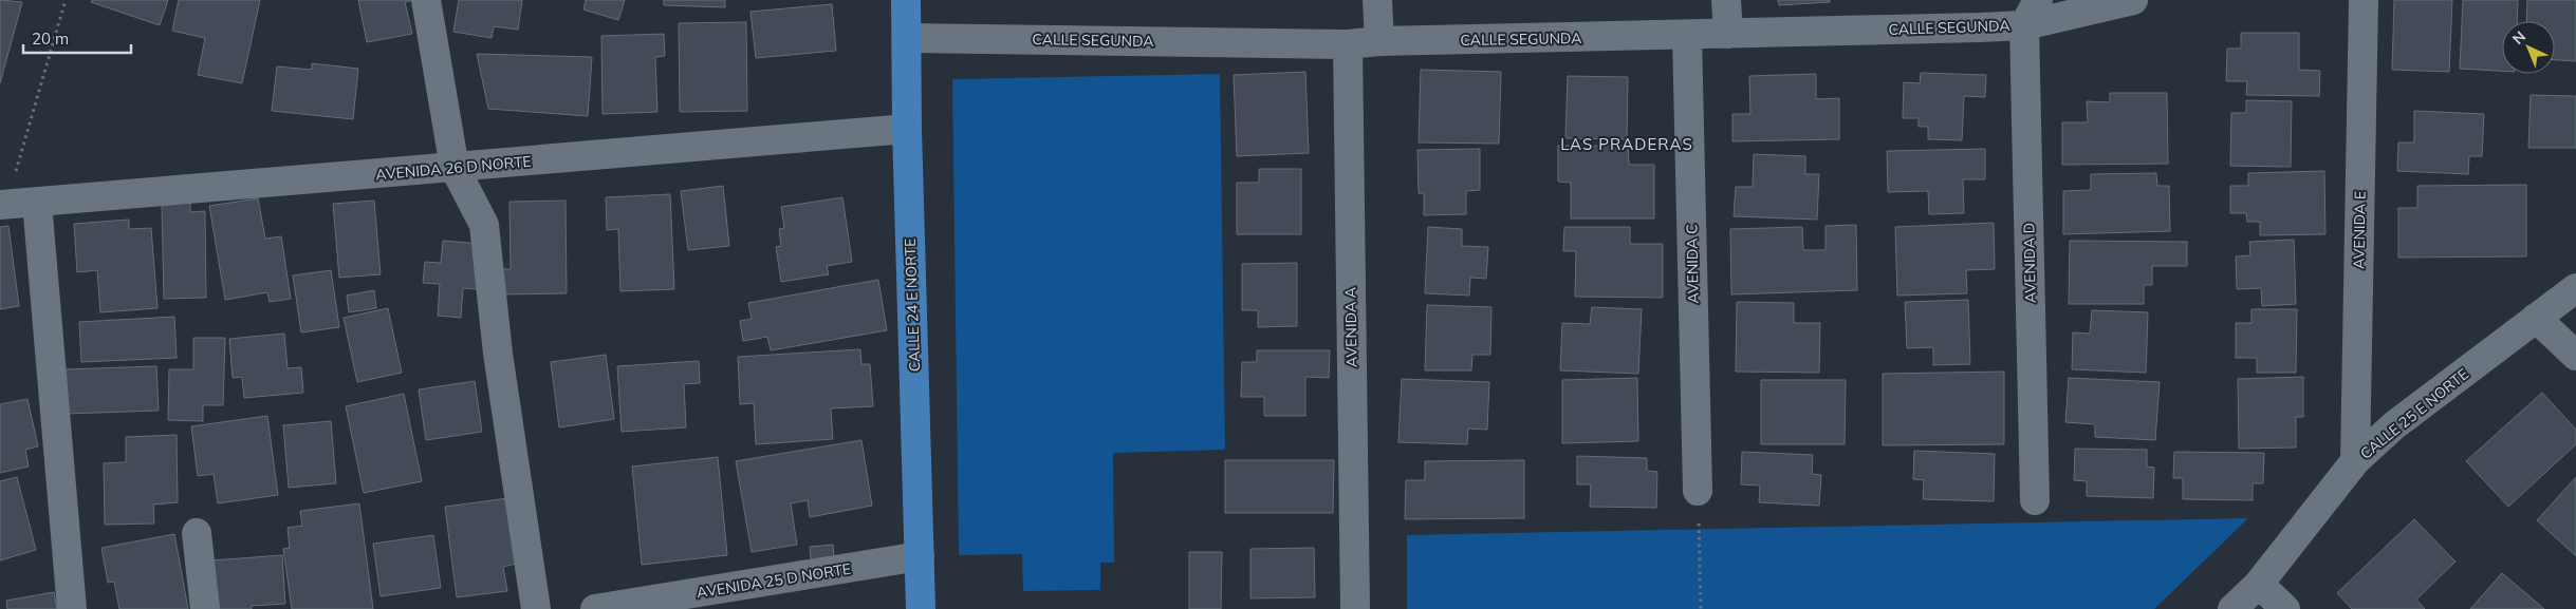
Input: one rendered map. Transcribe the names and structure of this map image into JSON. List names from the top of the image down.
{
  "streets": {
    "main road": ["CALLE 24 E NORTE"],
    "street": [
      "CALLE SEGUNDA",
      "AVENIDA 26 D NORTE",
      "AVENIDA E",
      "AVENIDA D",
      "AVENIDA C",
      "AVENIDA A",
      "CALLE 25 E NORTE",
      "AVENIDA 25 D NORTE"
    ]
  },
  "crossings": [
    ["CALLE SEGUNDA", "AVENIDA D"],
    ["CALLE SEGUNDA", "AVENIDA C"],
    ["CALLE SEGUNDA", "CALLE 24 E NORTE"],
    ["CALLE SEGUNDA", "AVENIDA A"],
    ["AVENIDA 26 D NORTE", "CALLE 24 E NORTE"],
    ["AVENIDA E", "CALLE 25 E NORTE"],
    ["CALLE 24 E NORTE", "AVENIDA 25 D NORTE"]
  ],
  "districts": ["LAS PRADERAS"],
  "scale_bar": "20 m",
  "north": "top left"
}
